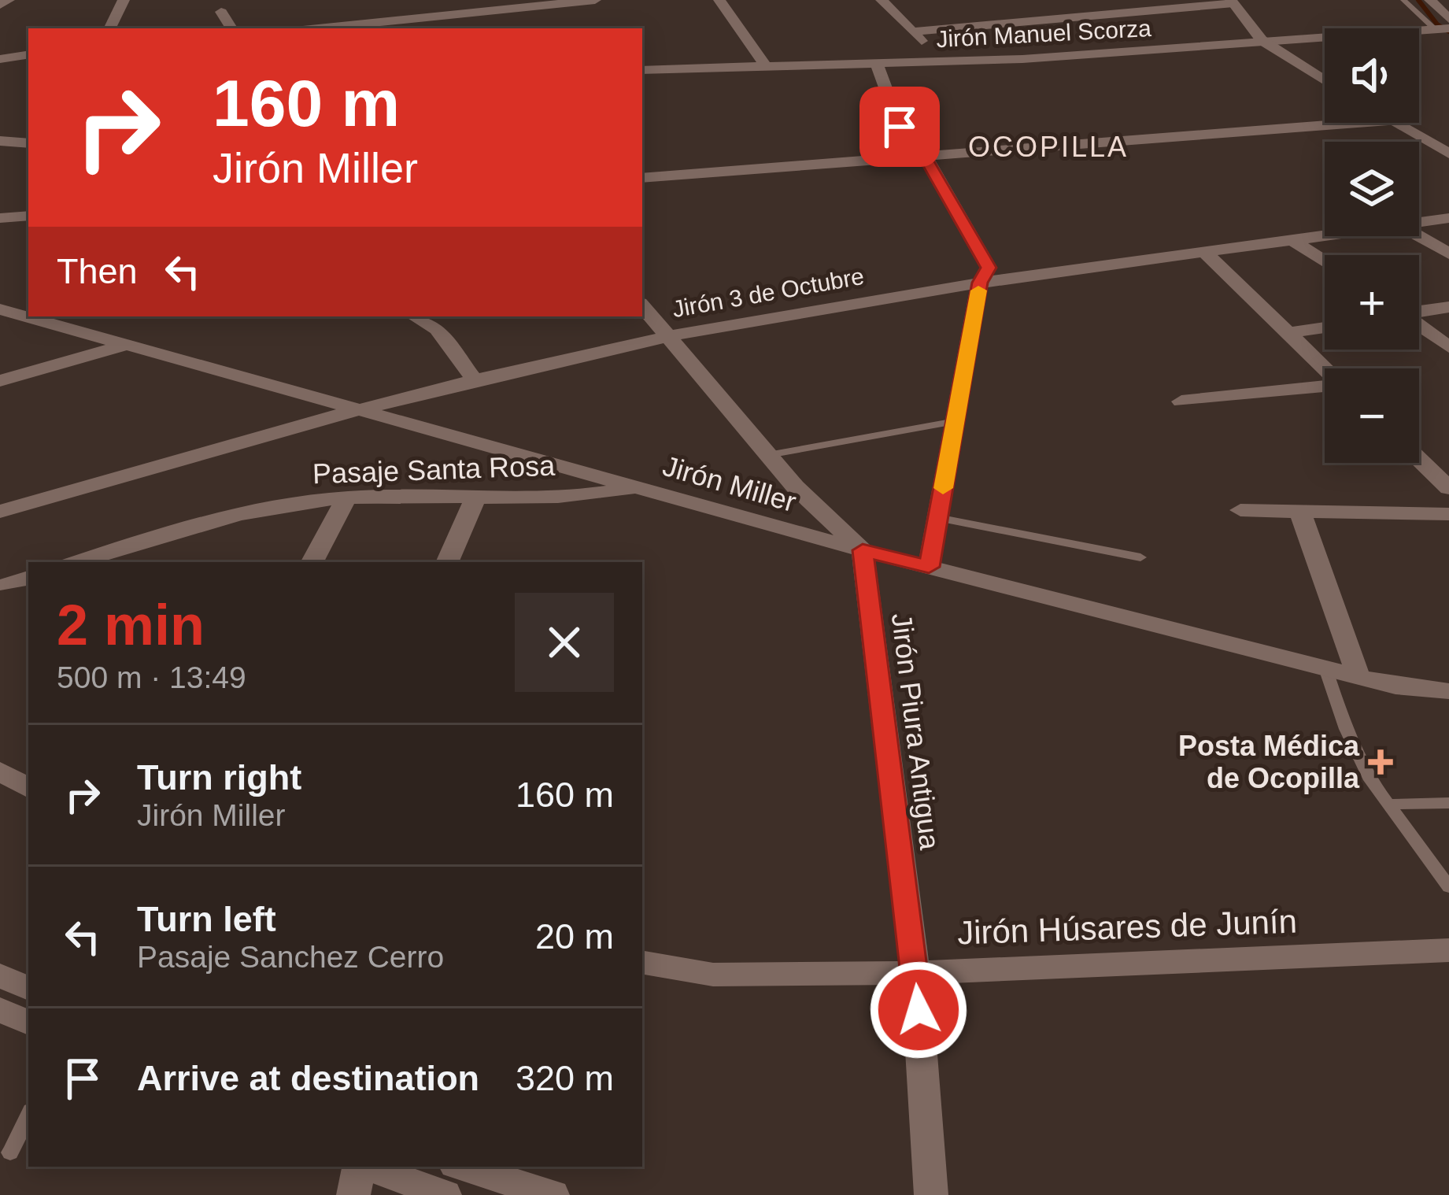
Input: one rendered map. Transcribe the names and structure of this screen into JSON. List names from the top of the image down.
{
  "streets": {
    "street": [
      "Jirón Manuel Scorza",
      "Jirón 3 de Octubre",
      "Pasaje Santa Rosa",
      "Jirón Miller",
      "Jirón Piura Antigua",
      "Jirón Húsares de Junín"
    ]
  },
  "crossings": [
    ["Jirón 3 de Octubre", "Jirón Miller"],
    ["Pasaje Santa Rosa", "Jirón Miller"],
    ["Jirón Miller", "Jirón Piura Antigua"],
    ["Jirón Piura Antigua", "Jirón Húsares de Junín"]
  ],
  "districts": ["OCOPILLA"],
  "places": {
    "health": ["Posta Médica de Ocopilla"]
  },
  "page": {
    "map_buttons": ["+", "−"],
    "turn": ["160 m", "Jirón Miller"],
    "then": "Then",
    "heading": ["2 min", "500 m · 13:49"],
    "list": [
      {
        "name": "Turn right",
        "note": "Jirón Miller",
        "value": "160 m"
      },
      {
        "name": "Turn left",
        "note": "Pasaje Sanchez Cerro",
        "value": "20 m"
      },
      {
        "name": "Arrive at destination",
        "value": "320 m"
      }
    ]
  }
}
